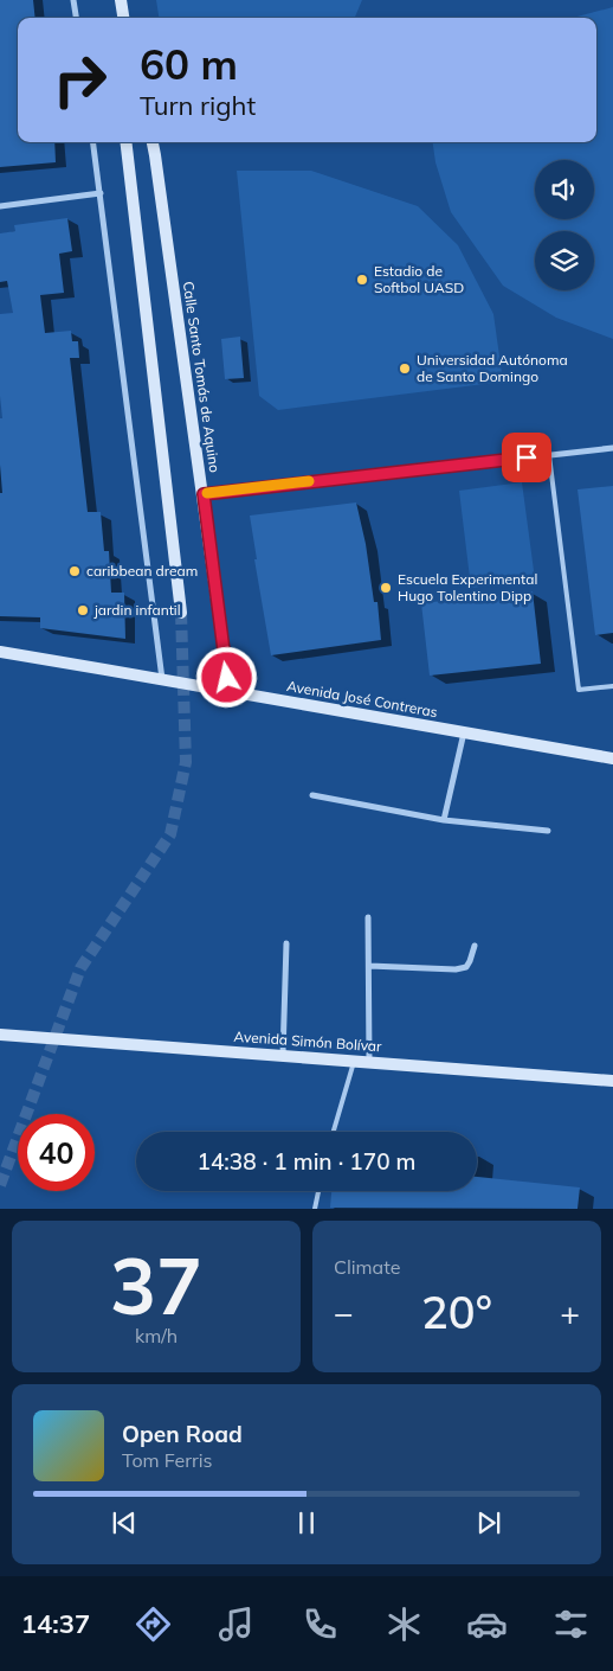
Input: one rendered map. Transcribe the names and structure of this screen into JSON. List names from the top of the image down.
{
  "streets": {
    "main road": ["Calle Santo Tomás de Aquino", "Avenida José Contreras", "Avenida Simón Bolívar"]
  },
  "crossings": [
    ["Calle Santo Tomás de Aquino", "Avenida José Contreras"]
  ],
  "places": [
    "Estadio de Softbol UASD",
    "Universidad Autónoma de Santo Domingo",
    "caribbean dream",
    "Escuela Experimental Hugo Tolentino Dipp",
    "jardin infantil"
  ],
  "page": {
    "turn": ["60 m", "Turn right"],
    "limit": "40",
    "trip": "14:38 · 1 min · 170 m",
    "tile": [
      ["37", "km/h"],
      "Climate"
    ],
    "heat": ["−", "20°", "+"],
    "song": ["Open Road", "Tom Ferris"],
    "tabs": "14:37"
  }
}
